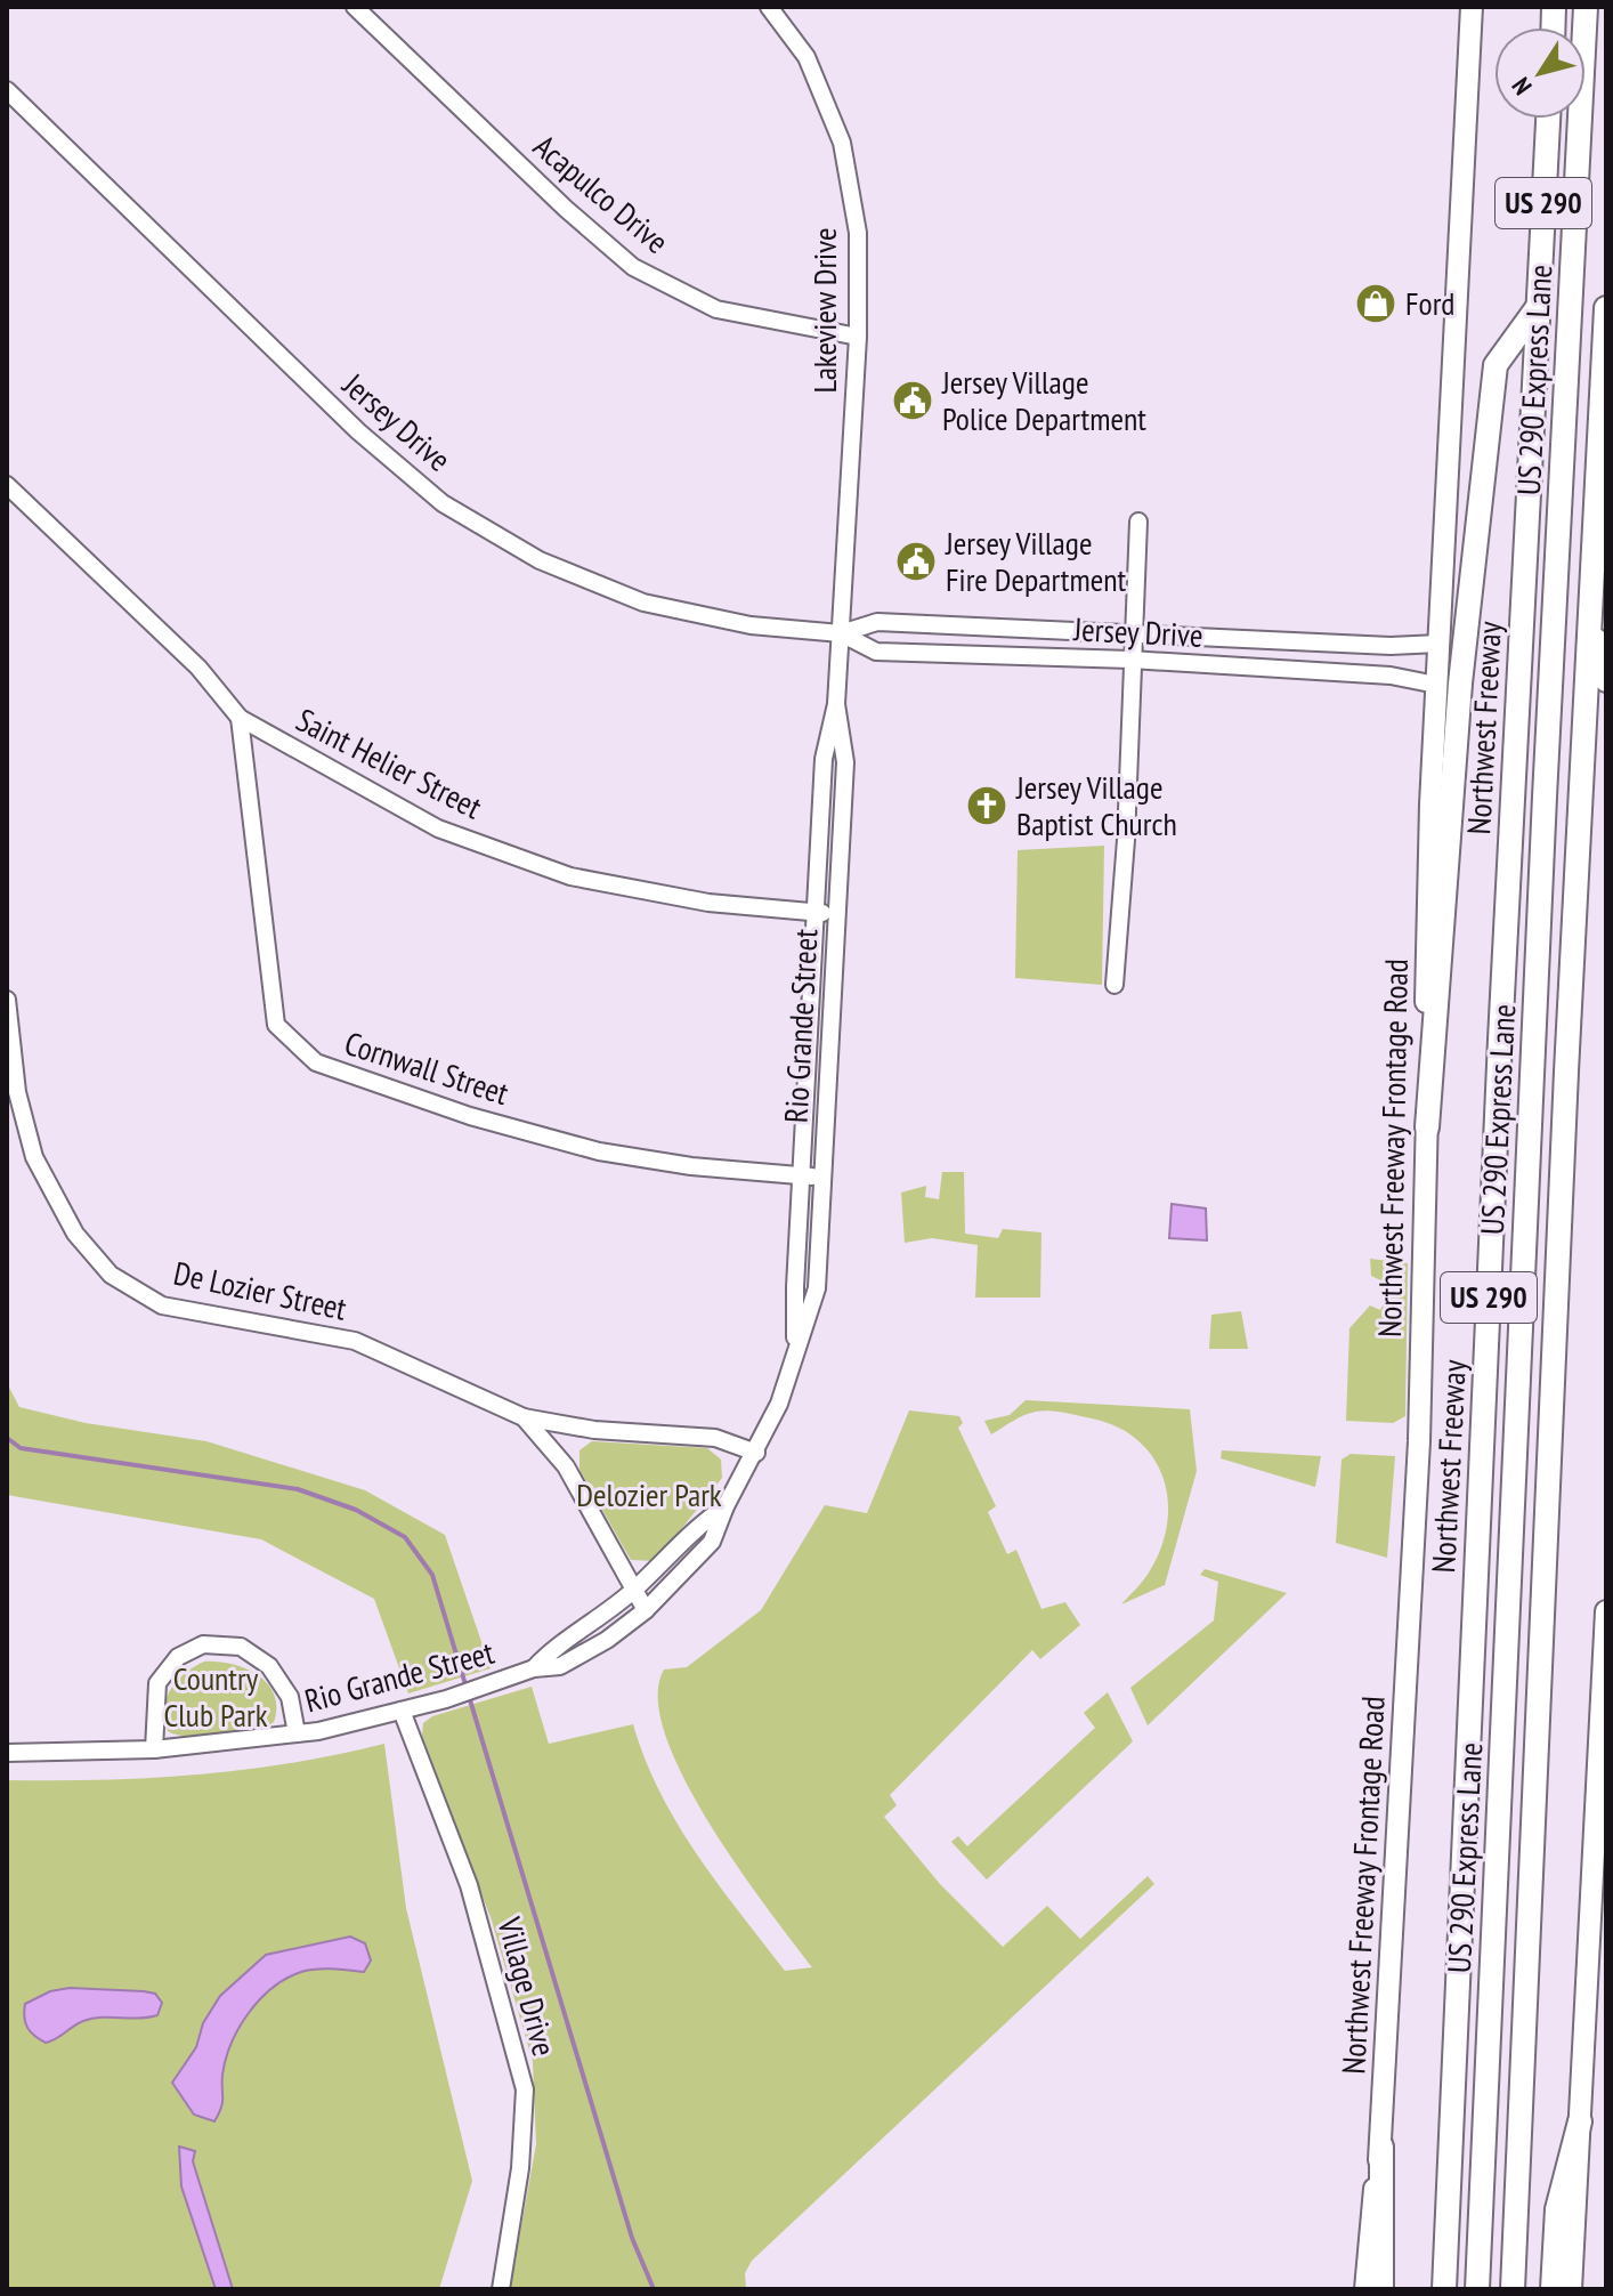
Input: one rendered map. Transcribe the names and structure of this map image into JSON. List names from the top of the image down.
{
  "streets": {
    "highway": ["US 290", "US 290 Express Lane", "Northwest Freeway"],
    "main road": ["Northwest Freeway Frontage Road"],
    "street": [
      "Acapulco Drive",
      "Lakeview Drive",
      "Jersey Drive",
      "Saint Helier Street",
      "Rio Grande Street",
      "Cornwall Street",
      "De Lozier Street",
      "Village Drive"
    ]
  },
  "crossings": [
    ["Acapulco Drive", "Lakeview Drive"],
    ["Lakeview Drive", "Jersey Drive"],
    ["Lakeview Drive", "Rio Grande Street"],
    ["Jersey Drive", "Rio Grande Street"],
    ["Jersey Drive", "Northwest Freeway Frontage Road"],
    ["Saint Helier Street", "Rio Grande Street"],
    ["Saint Helier Street", "Cornwall Street"],
    ["Rio Grande Street", "Cornwall Street"],
    ["Rio Grande Street", "De Lozier Street"],
    ["Rio Grande Street", "Village Drive"]
  ],
  "parks": ["Delozier Park", "Country Club Park"],
  "places": {
    "shop": ["Ford"],
    "public building": ["Jersey Village Police Department", "Jersey Village Fire Department"],
    "church": ["Jersey Village Baptist Church"]
  },
  "north": "bottom left"
}
